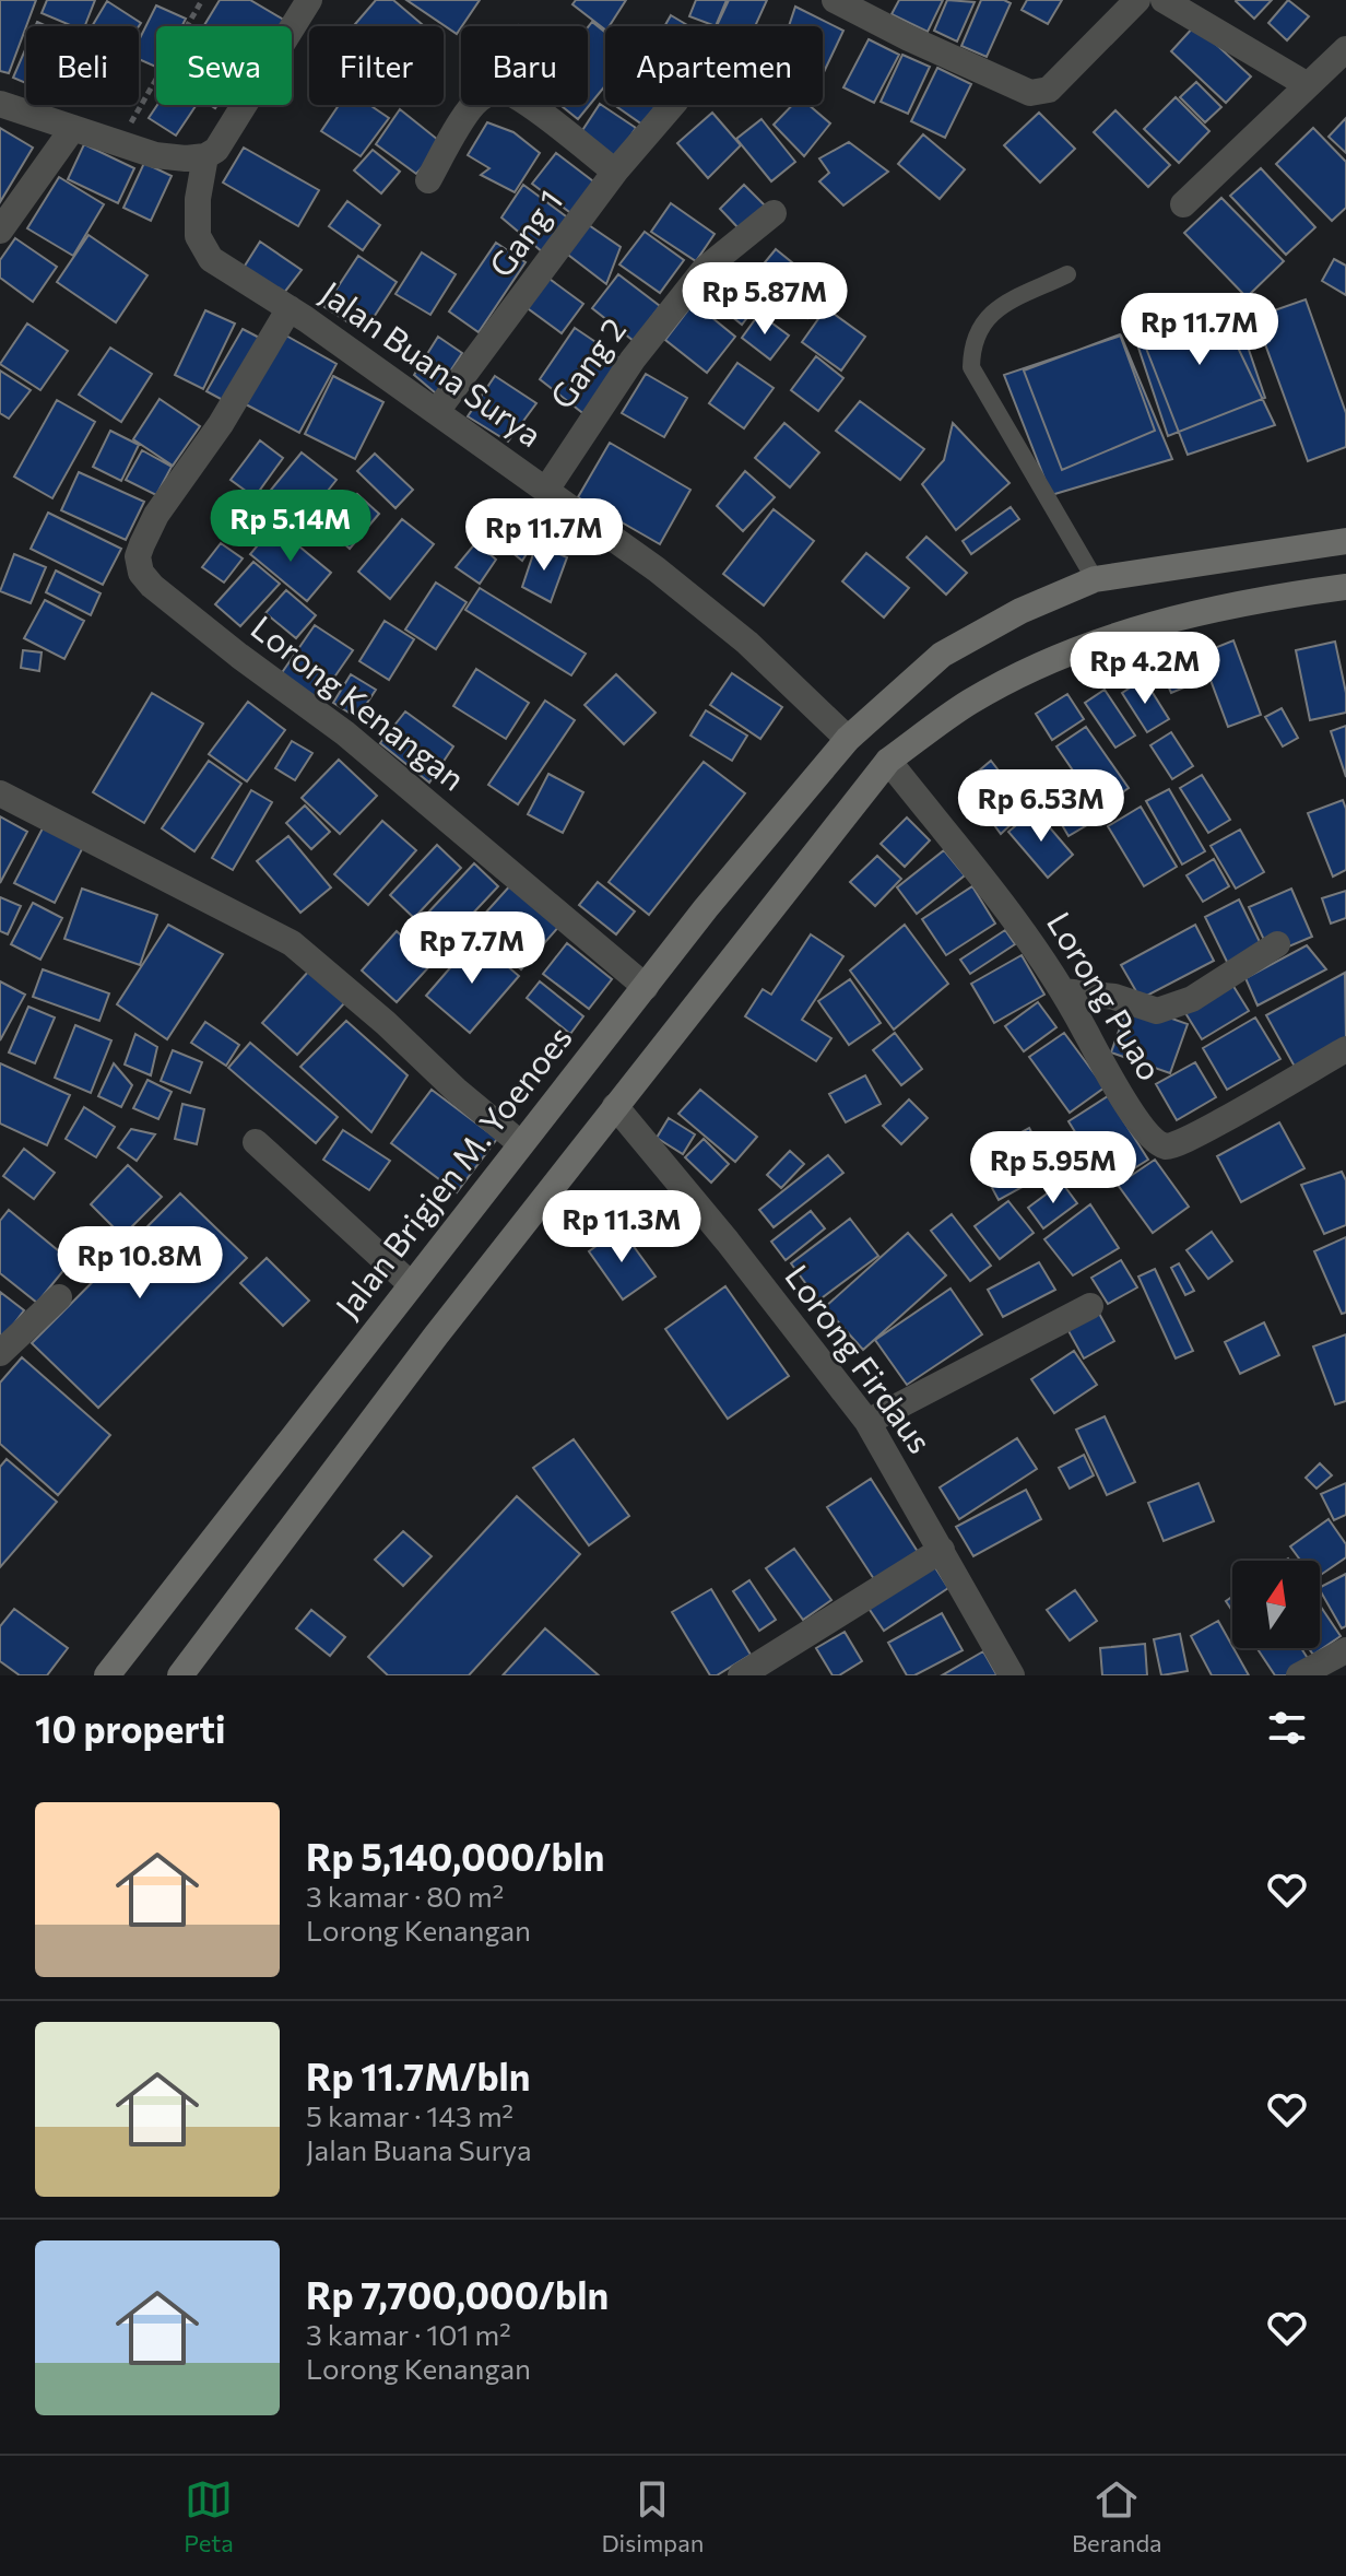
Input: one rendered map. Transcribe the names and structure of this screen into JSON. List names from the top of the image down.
{
  "streets": {
    "main road": ["Jalan Brigjen M. Yoenoes"],
    "street": [
      "Gang 1",
      "Gang 2",
      "Jalan Buana Surya",
      "Lorong Kenangan",
      "Lorong Puao",
      "Lorong Firdaus"
    ]
  },
  "crossings": [
    ["Gang 1", "Jalan Buana Surya"],
    ["Gang 2", "Jalan Buana Surya"],
    ["Jalan Buana Surya", "Lorong Kenangan"],
    ["Jalan Buana Surya", "Jalan Brigjen M. Yoenoes"],
    ["Lorong Kenangan", "Jalan Brigjen M. Yoenoes"]
  ],
  "north": "top",
  "page": {
    "chip": [
      "Beli",
      "Sewa",
      "Filter",
      "Baru",
      "Apartemen"
    ],
    "price": [
      "Rp 5.87M",
      "Rp 11.7M",
      "Rp 5.14M",
      "Rp 11.7M",
      "Rp 4.2M",
      "Rp 6.53M",
      "Rp 7.7M",
      "Rp 5.95M",
      "Rp 11.3M",
      "Rp 10.8M"
    ],
    "heading": "10 properti",
    "list": [
      {
        "name": "Rp 5,140,000/bln",
        "note": "3 kamar · 80 m² · Lorong Kenangan"
      },
      {
        "name": "Rp 11.7M/bln",
        "note": "5 kamar · 143 m² · Jalan Buana Surya"
      },
      {
        "name": "Rp 7,700,000/bln",
        "note": "3 kamar · 101 m² · Lorong Kenangan"
      }
    ],
    "tabs": ["Peta", "Disimpan", "Beranda"]
  }
}
